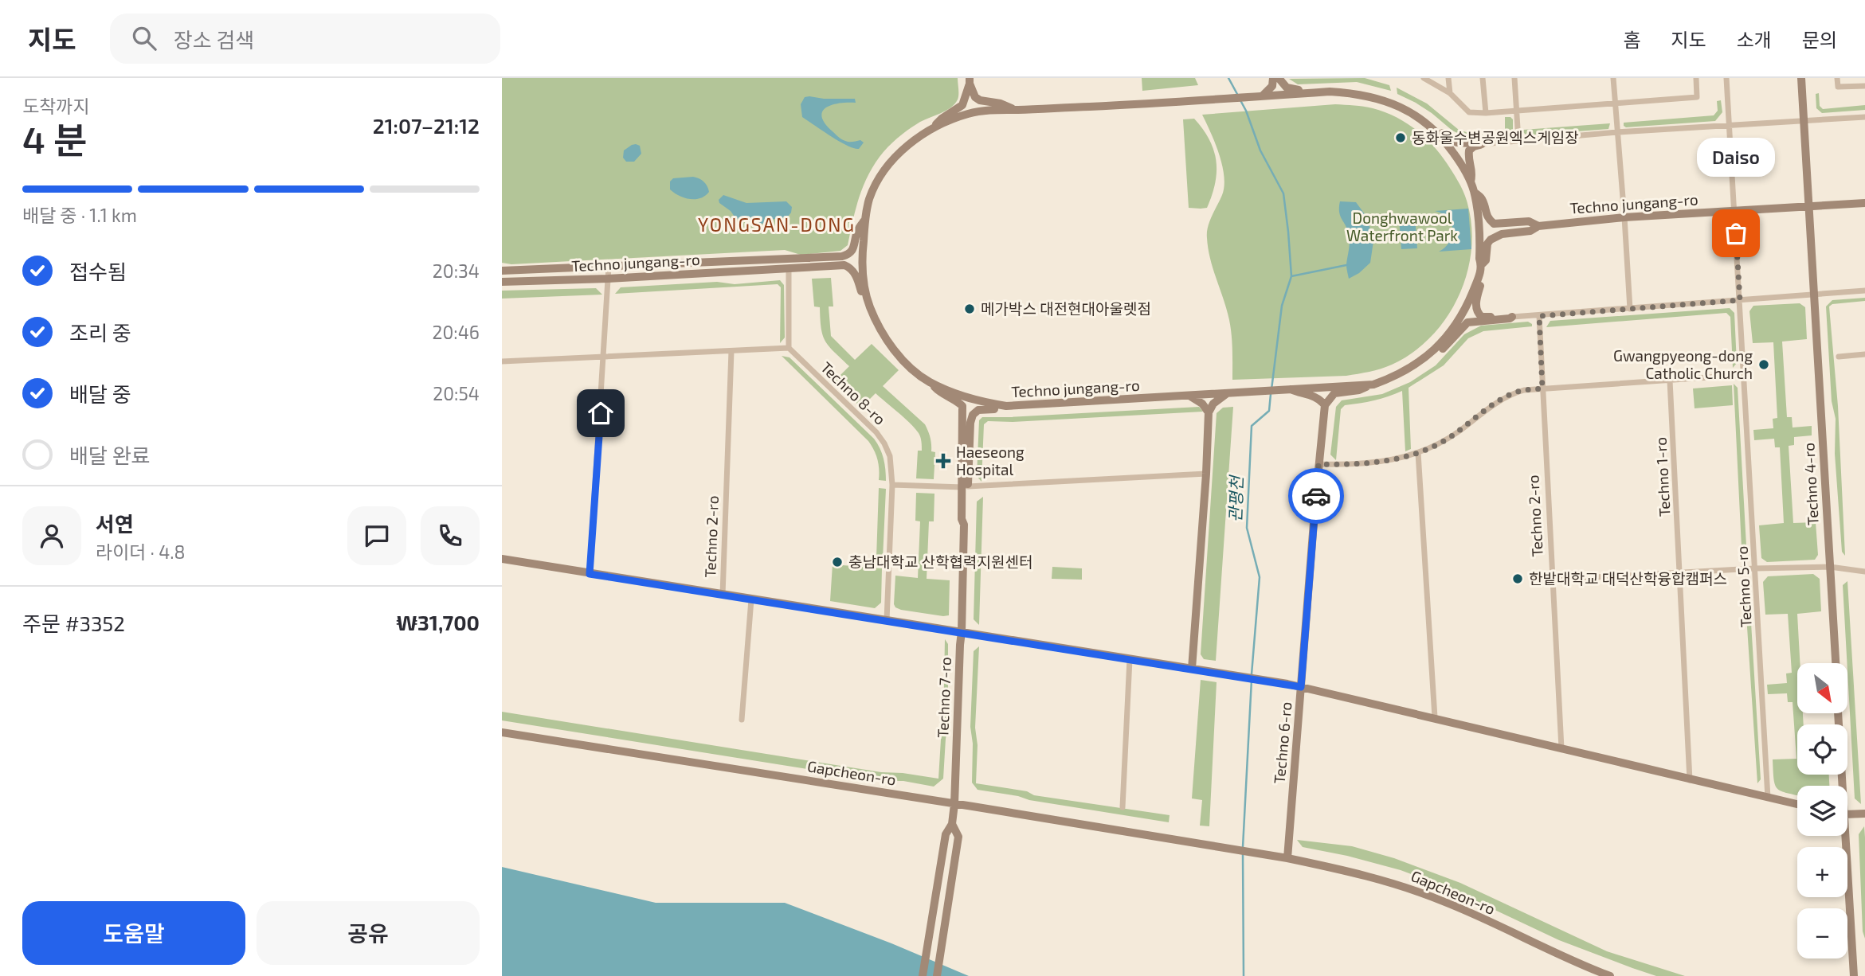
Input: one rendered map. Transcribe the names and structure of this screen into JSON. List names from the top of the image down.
{
  "streets": {
    "main road": [
      "Techno jungang-ro",
      "Techno 4-ro",
      "Techno 2-ro",
      "Techno 7-ro",
      "Techno 6-ro",
      "Gapcheon-ro"
    ],
    "street": ["Techno 8-ro", "Techno 1-ro", "Techno 5-ro"]
  },
  "crossings": [
    ["Techno jungang-ro", "Techno 4-ro"],
    ["Techno jungang-ro", "Techno 5-ro"],
    ["Techno jungang-ro", "Techno 7-ro"],
    ["Techno 8-ro", "Techno 2-ro"],
    ["Techno 1-ro", "Techno 2-ro"],
    ["Techno 2-ro", "Techno 5-ro"],
    ["Techno 2-ro", "Techno 7-ro"],
    ["Techno 2-ro", "Techno 6-ro"],
    ["Techno 7-ro", "Gapcheon-ro"],
    ["Techno 6-ro", "Gapcheon-ro"]
  ],
  "districts": ["YONGSAN-DONG"],
  "water": ["관평천"],
  "parks": ["Donghwawool Waterfront Park"],
  "places": {
    "other": [
      "동화울수변공원엑스게임장",
      "Daiso",
      "메가박스 대전현대아울렛점",
      "Gwangpyeong-dong Catholic Church",
      "충남대학교 산학협력지원센터",
      "한밭대학교 대덕산학융합캠퍼스"
    ],
    "health": ["Haeseong Hospital"]
  },
  "north": "bottom right",
  "page": {
    "header": "지도",
    "search": "장소 검색",
    "nav": [
      "홈",
      "지도",
      "소개",
      "문의"
    ],
    "heading": ["4 분", "도착까지", "21:07–21:12"],
    "panel": [
      "서연",
      "라이더 · 4.8",
      "주문 #3352",
      "₩31,700"
    ],
    "bubble": "Daiso",
    "bar": "배달 중 · 1.1 km",
    "list": [
      ["접수됨", "20:34"],
      ["조리 중", "20:46"],
      ["배달 중", "20:54"],
      "배달 완료"
    ],
    "map_buttons": ["+", "−"],
    "buttons": ["도움말", "공유"]
  }
}
